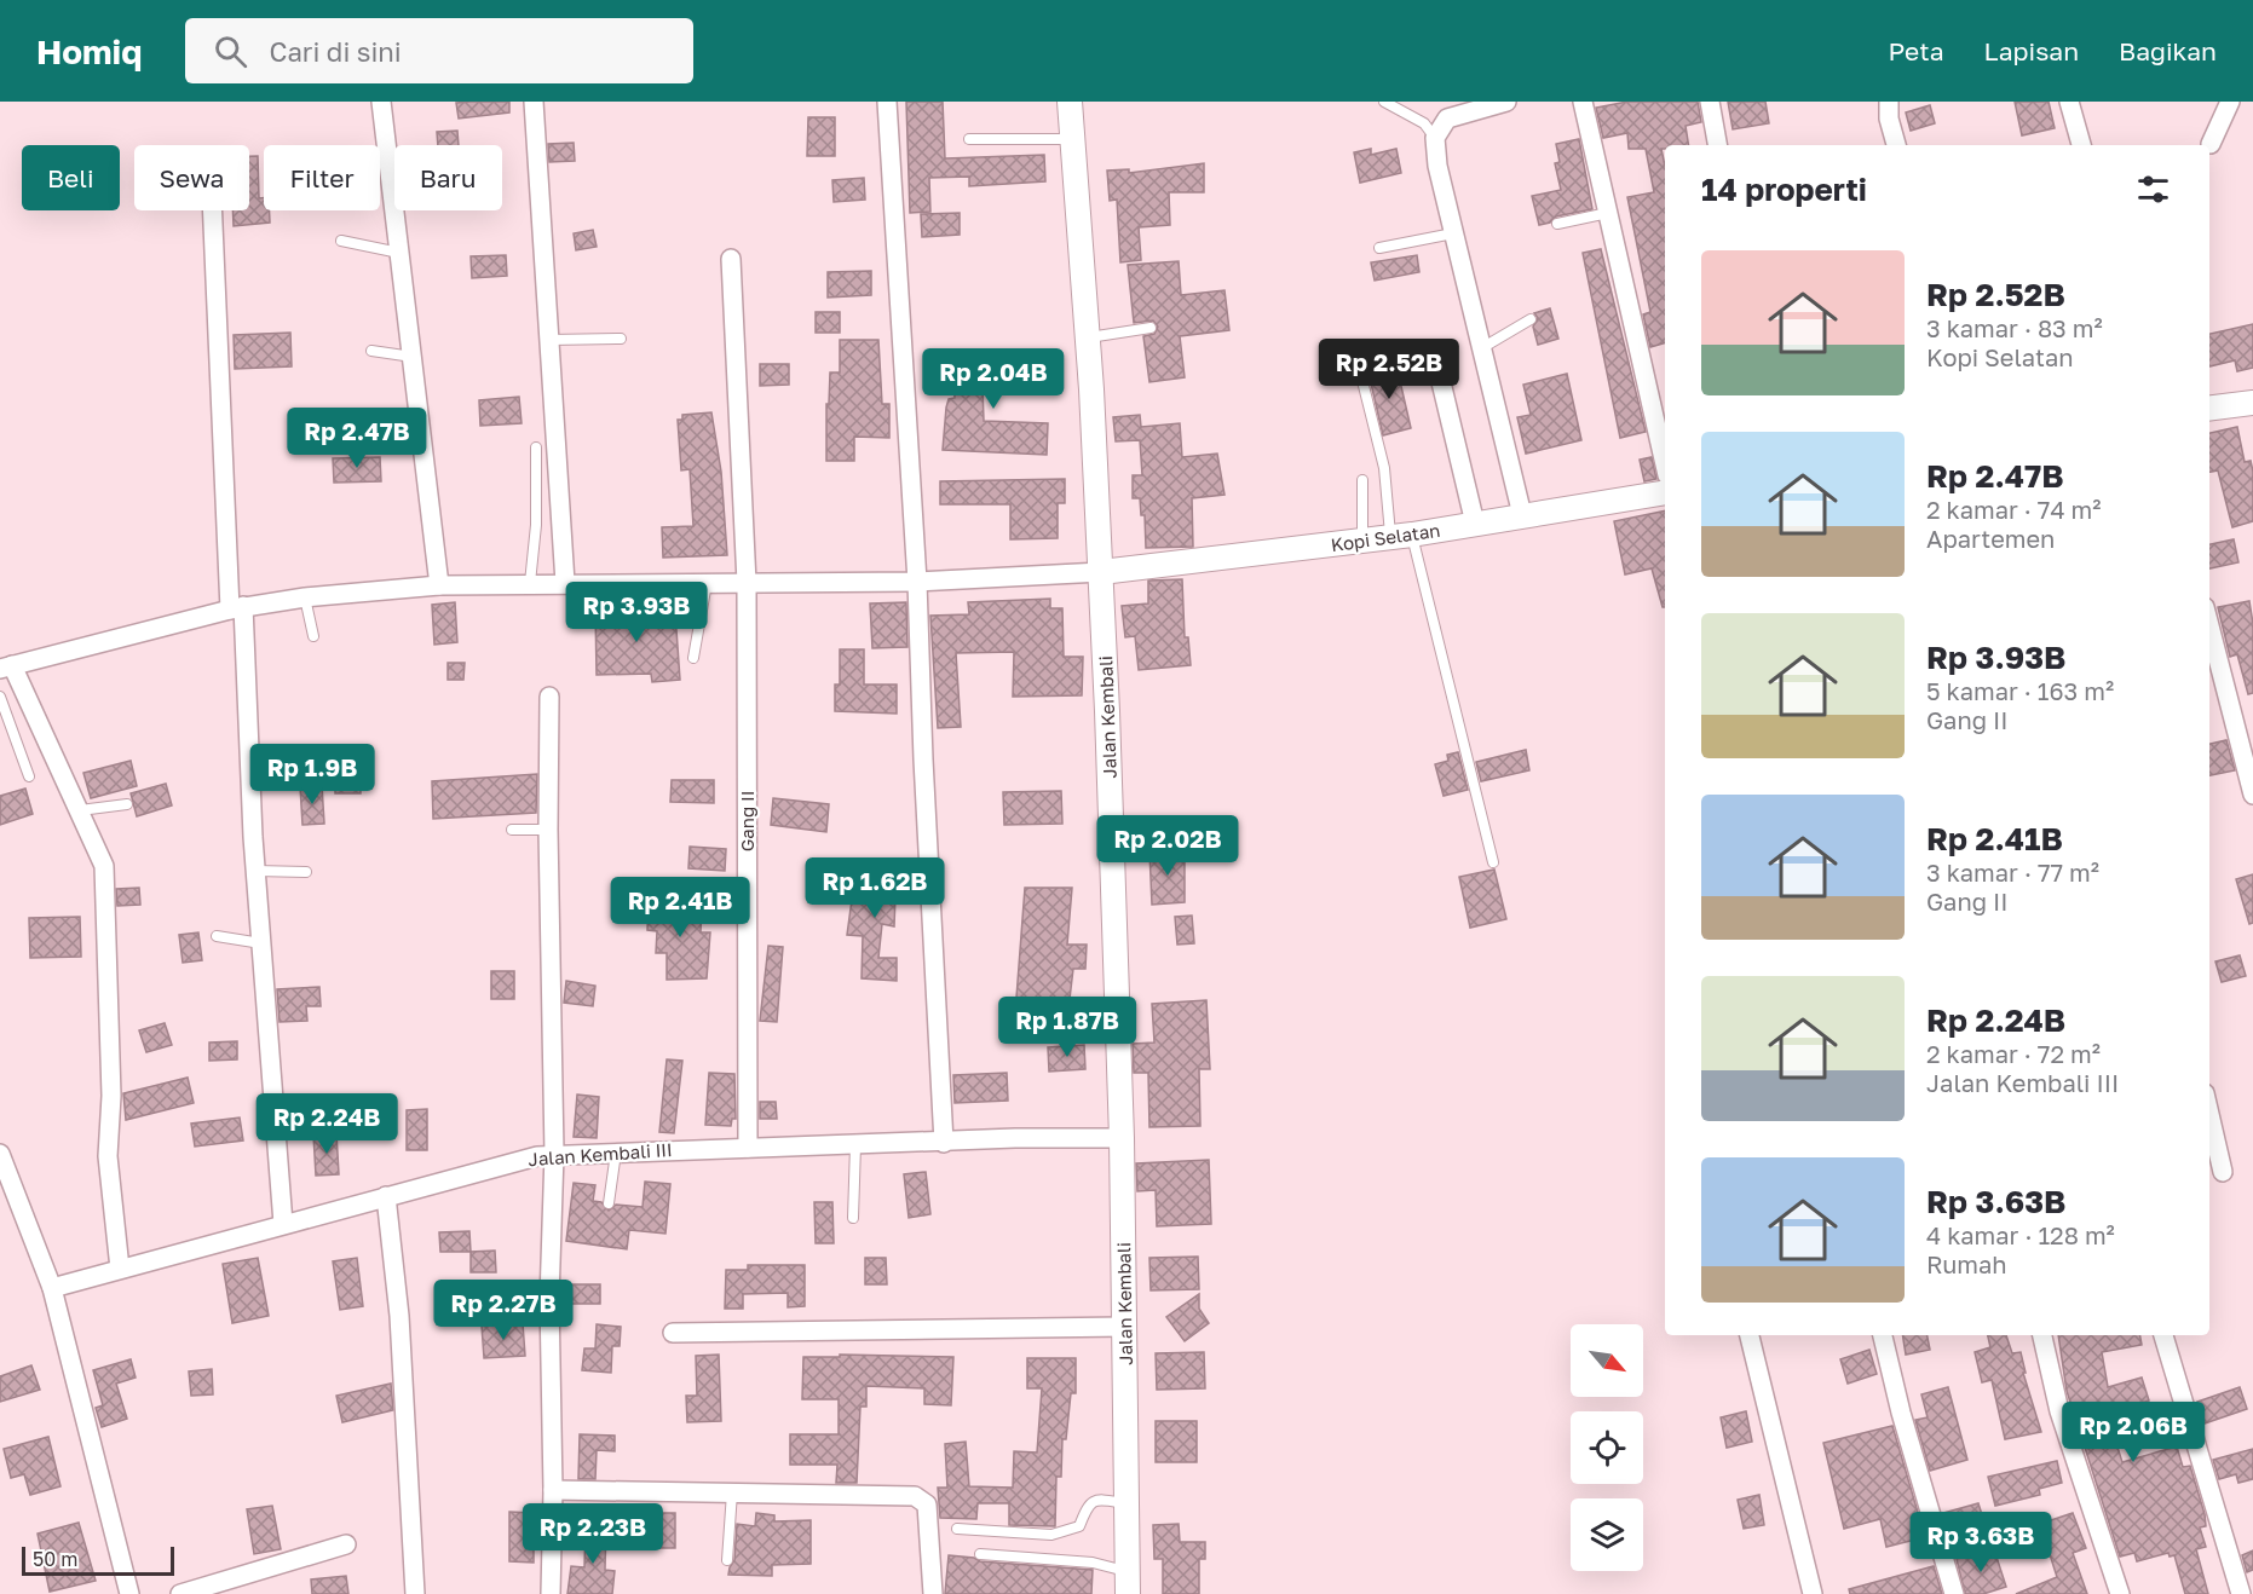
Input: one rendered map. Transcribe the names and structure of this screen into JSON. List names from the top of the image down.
{
  "streets": {
    "street": [
      "Kopi Selatan",
      "Jalan Kembali",
      "Gang II",
      "Jalan Kembali III"
    ]
  },
  "crossings": [
    ["Kopi Selatan", "Jalan Kembali"],
    ["Jalan Kembali", "Jalan Kembali III"],
    ["Gang II", "Jalan Kembali III"]
  ],
  "scale_bar": "50 m",
  "north": "bottom right",
  "page": {
    "header": "Homiq",
    "search": "Cari di sini",
    "nav": ["Peta", "Lapisan", "Bagikan"],
    "chip": [
      "Beli",
      "Sewa",
      "Filter",
      "Baru"
    ],
    "heading": "14 properti",
    "list": [
      {
        "name": "Rp 2.52B",
        "note": "3 kamar · 83 m² · Kopi Selatan"
      },
      {
        "name": "Rp 2.47B",
        "note": "2 kamar · 74 m² · Apartemen"
      },
      {
        "name": "Rp 3.93B",
        "note": "5 kamar · 163 m² · Gang II"
      },
      {
        "name": "Rp 2.41B",
        "note": "3 kamar · 77 m² · Gang II"
      },
      {
        "name": "Rp 2.24B",
        "note": "2 kamar · 72 m² · Jalan Kembali III"
      },
      {
        "name": "Rp 3.63B",
        "note": "4 kamar · 128 m² · Rumah"
      }
    ],
    "price": [
      "Rp 2.52B",
      "Rp 2.04B",
      "Rp 2.47B",
      "Rp 3.93B",
      "Rp 1.9B",
      "Rp 2.02B",
      "Rp 1.62B",
      "Rp 2.41B",
      "Rp 1.87B",
      "Rp 2.24B",
      "Rp 2.27B",
      "Rp 2.06B",
      "Rp 2.23B",
      "Rp 3.63B"
    ],
    "scale": "50 m"
  }
}
